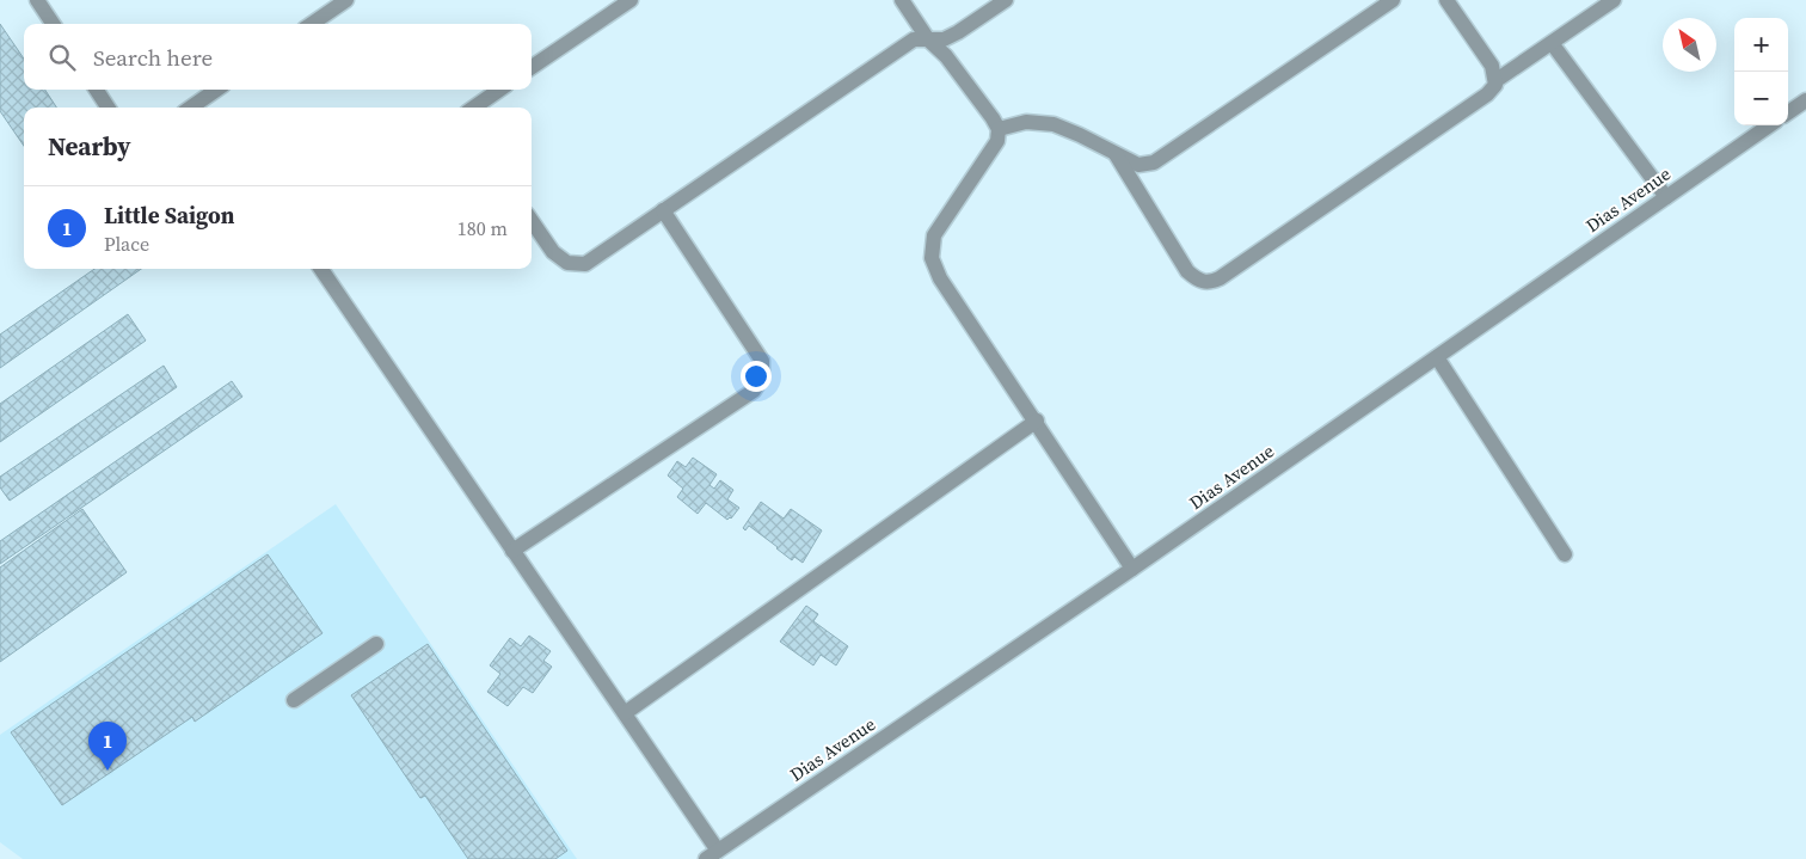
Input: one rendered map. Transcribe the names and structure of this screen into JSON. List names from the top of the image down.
{
  "streets": {
    "street": ["Dias Avenue"]
  },
  "north": "top left",
  "page": {
    "map_buttons": ["+", "−"],
    "search": "Search here",
    "heading": "Nearby",
    "list": [
      {
        "mark": "1",
        "name": "Little Saigon",
        "note": "Place",
        "value": "180 m"
      }
    ],
    "pins": "1"
  }
}
